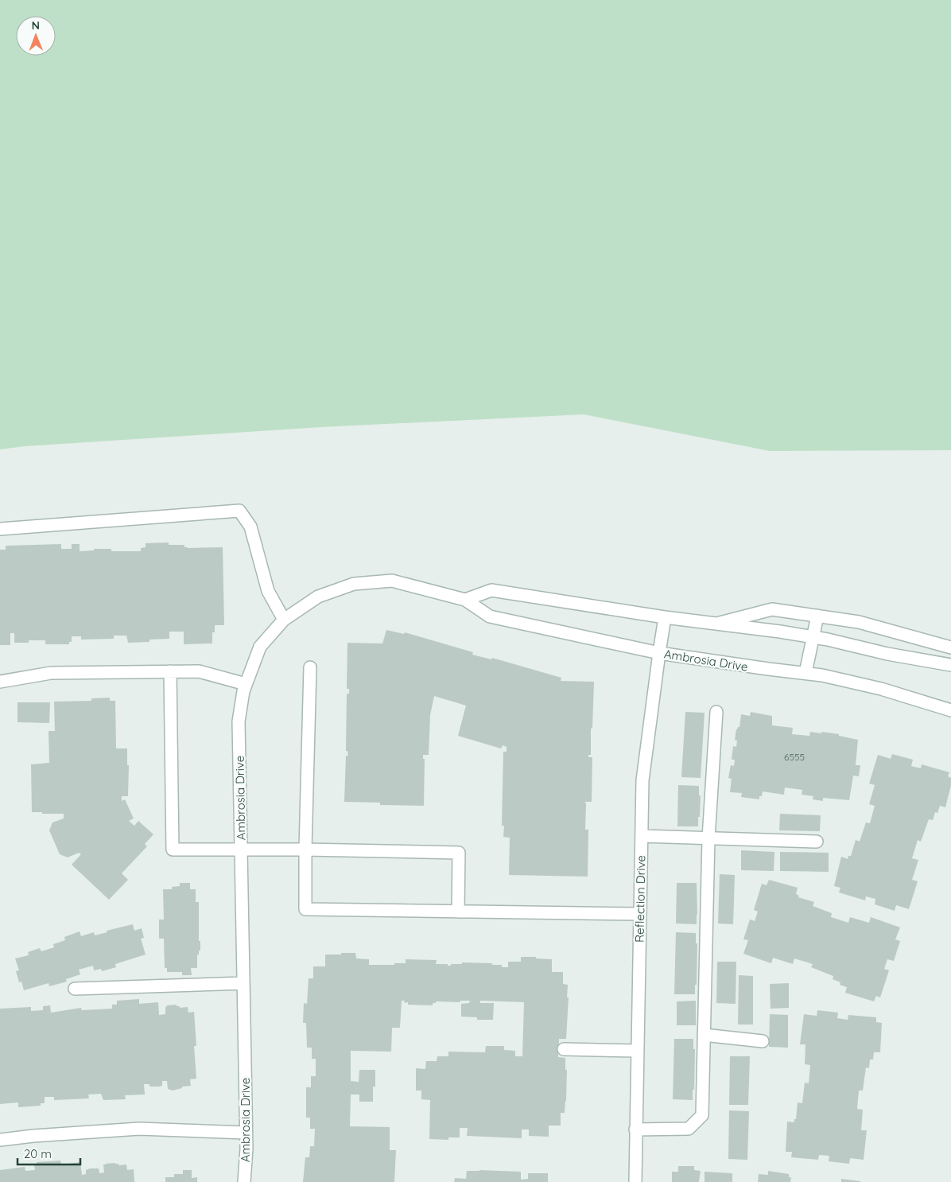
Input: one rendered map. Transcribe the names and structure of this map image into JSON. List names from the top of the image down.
{
  "streets": {
    "street": ["Ambrosia Drive", "Reflection Drive"]
  },
  "crossings": [
    ["Ambrosia Drive", "Reflection Drive"]
  ],
  "house_numbers": ["6555"],
  "scale_bar": "20 m",
  "north": "top"
}
